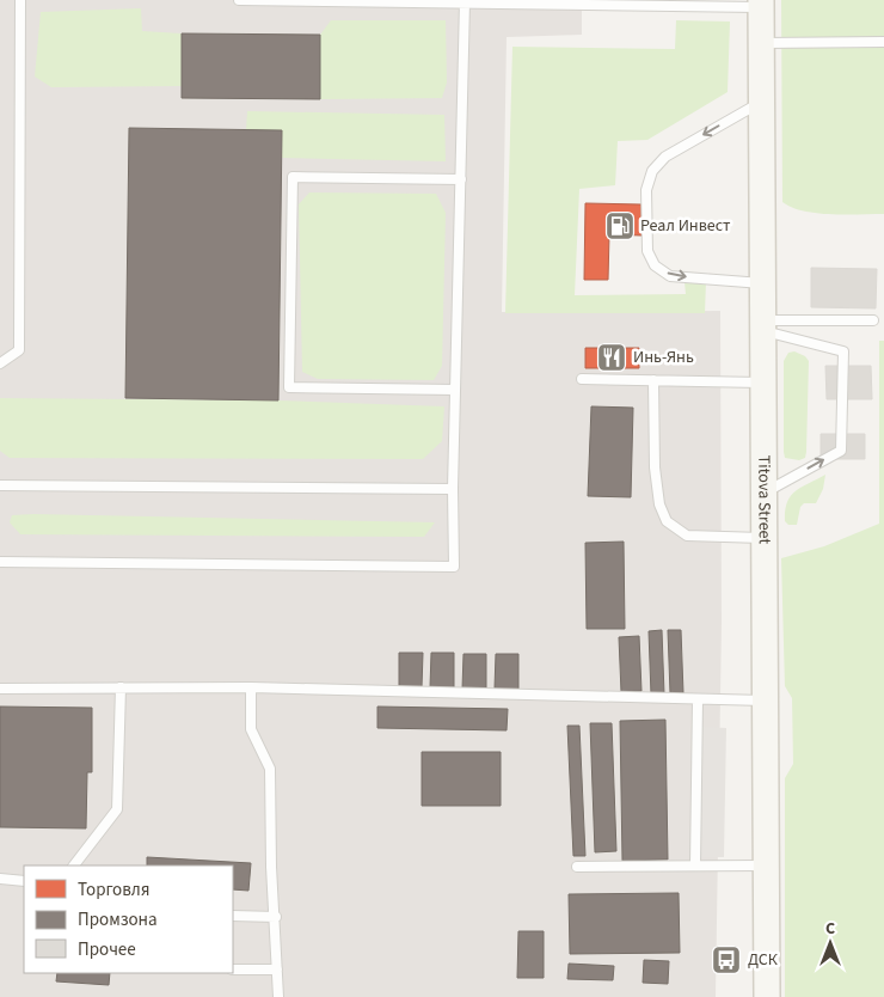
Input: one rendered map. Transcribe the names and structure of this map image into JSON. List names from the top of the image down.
{
  "streets": {
    "main road": ["Titova Street"]
  },
  "places": {
    "fuel station": ["Реал Инвест"],
    "restaurant": ["Инь-Янь"],
    "bus stop": ["ДСК"]
  },
  "legend": ["Торговля", "Промзона", "Прочее"],
  "north": "top"
}
